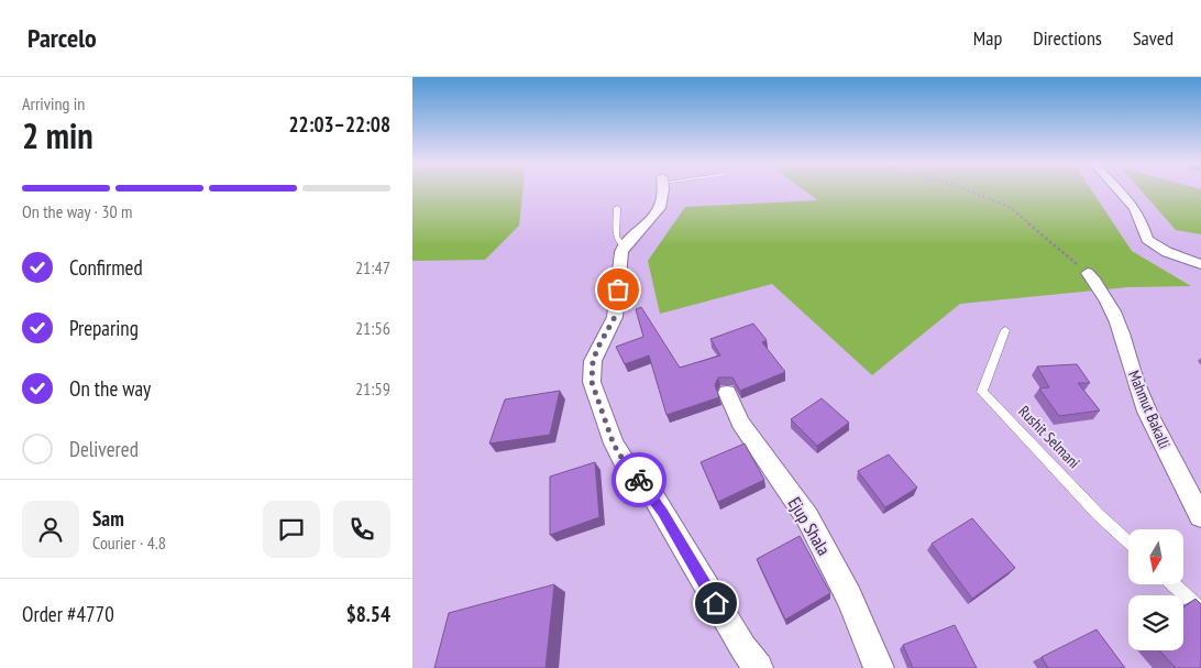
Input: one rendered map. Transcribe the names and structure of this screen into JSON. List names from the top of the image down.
{
  "streets": {
    "street": ["Mahmut Bakalli", "Ejup Shala"],
    "lane": ["Rushit Selmani"]
  },
  "north": "bottom",
  "page": {
    "header": "Parcelo",
    "nav": ["Map", "Directions", "Saved"],
    "heading": ["2 min", "Arriving in", "22:03–22:08"],
    "panel": [
      "Sam",
      "Courier · 4.8",
      "Order #4770",
      "$8.54"
    ],
    "bar": "On the way · 30 m",
    "list": [
      ["Confirmed", "21:47"],
      ["Preparing", "21:56"],
      ["On the way", "21:59"],
      "Delivered"
    ]
  }
}
